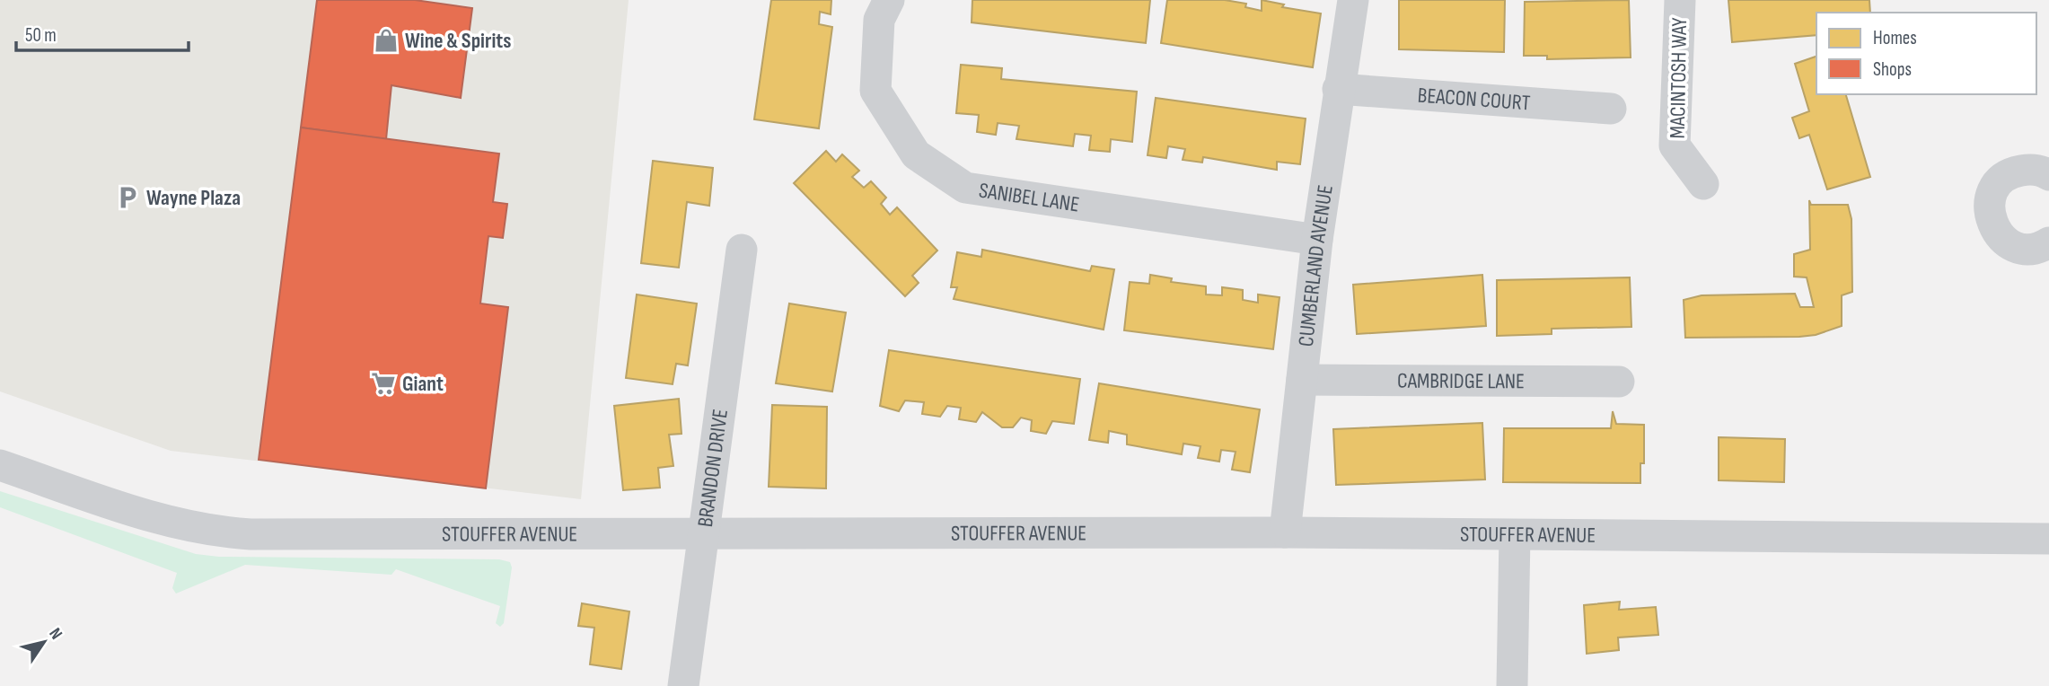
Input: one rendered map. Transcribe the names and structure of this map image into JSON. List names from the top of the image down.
{
  "streets": {
    "street": [
      "MACINTOSH WAY",
      "BEACON COURT",
      "SANIBEL LANE",
      "CUMBERLAND AVENUE",
      "CAMBRIDGE LANE",
      "BRANDON DRIVE",
      "STOUFFER AVENUE"
    ]
  },
  "crossings": [
    ["BEACON COURT", "CUMBERLAND AVENUE"],
    ["SANIBEL LANE", "CUMBERLAND AVENUE"],
    ["CUMBERLAND AVENUE", "CAMBRIDGE LANE"],
    ["CUMBERLAND AVENUE", "STOUFFER AVENUE"],
    ["BRANDON DRIVE", "STOUFFER AVENUE"]
  ],
  "places": {
    "shop": ["Wine & Spirits"],
    "parking": ["Wayne Plaza"],
    "supermarket": ["Giant"]
  },
  "legend": ["Homes", "Shops"],
  "scale_bar": "50 m",
  "north": "top right"
}
